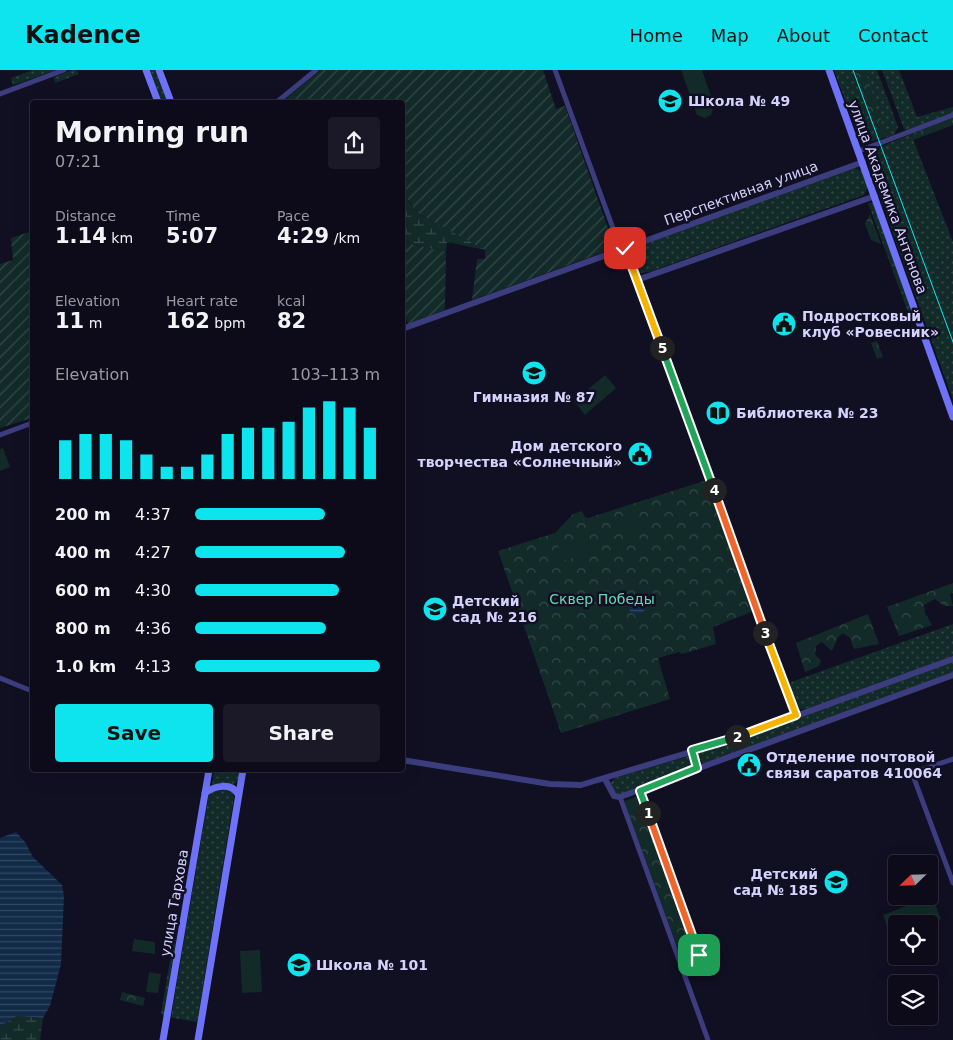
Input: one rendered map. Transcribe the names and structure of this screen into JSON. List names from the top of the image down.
{
  "streets": {
    "main road": ["улица Академика Антонова", "улица Тархова"],
    "street": ["Перспективная улица"]
  },
  "crossings": [
    ["Перспективная улица", "улица Академика Антонова"]
  ],
  "parks": ["Сквер Победы"],
  "places": {
    "school or university": [
      "Школа № 49",
      "Гимназия № 87",
      "Детский сад № 216",
      "Детский сад № 185",
      "Школа № 101"
    ],
    "public building": ["Подростковый клуб «Ровесник»", "Дом детского творчества «Солнечный»", "Отделение почтовой связи саратов 410064"],
    "library": ["Библиотека № 23"]
  },
  "north": "bottom left",
  "page": {
    "header": "Kadence",
    "nav": [
      "Home",
      "Map",
      "About",
      "Contact"
    ],
    "heading": ["Morning run", "07:21"],
    "stats": [
      ["Distance", "1.14 km"],
      ["Time", "5:07"],
      ["Pace", "4:29 /km"],
      ["Elevation", "11 m"],
      ["Heart rate", "162 bpm"],
      ["kcal", "82"]
    ],
    "pins": [
      "5",
      "4",
      "3",
      "2",
      "1"
    ],
    "chart": ["Elevation", "103–113 m"],
    "list": [
      {
        "name": "200 m",
        "note": "4:37"
      },
      {
        "name": "400 m",
        "note": "4:27"
      },
      {
        "name": "600 m",
        "note": "4:30"
      },
      {
        "name": "800 m",
        "note": "4:36"
      },
      {
        "name": "1.0 km",
        "note": "4:13"
      }
    ],
    "buttons": ["Save", "Share"]
  }
}
